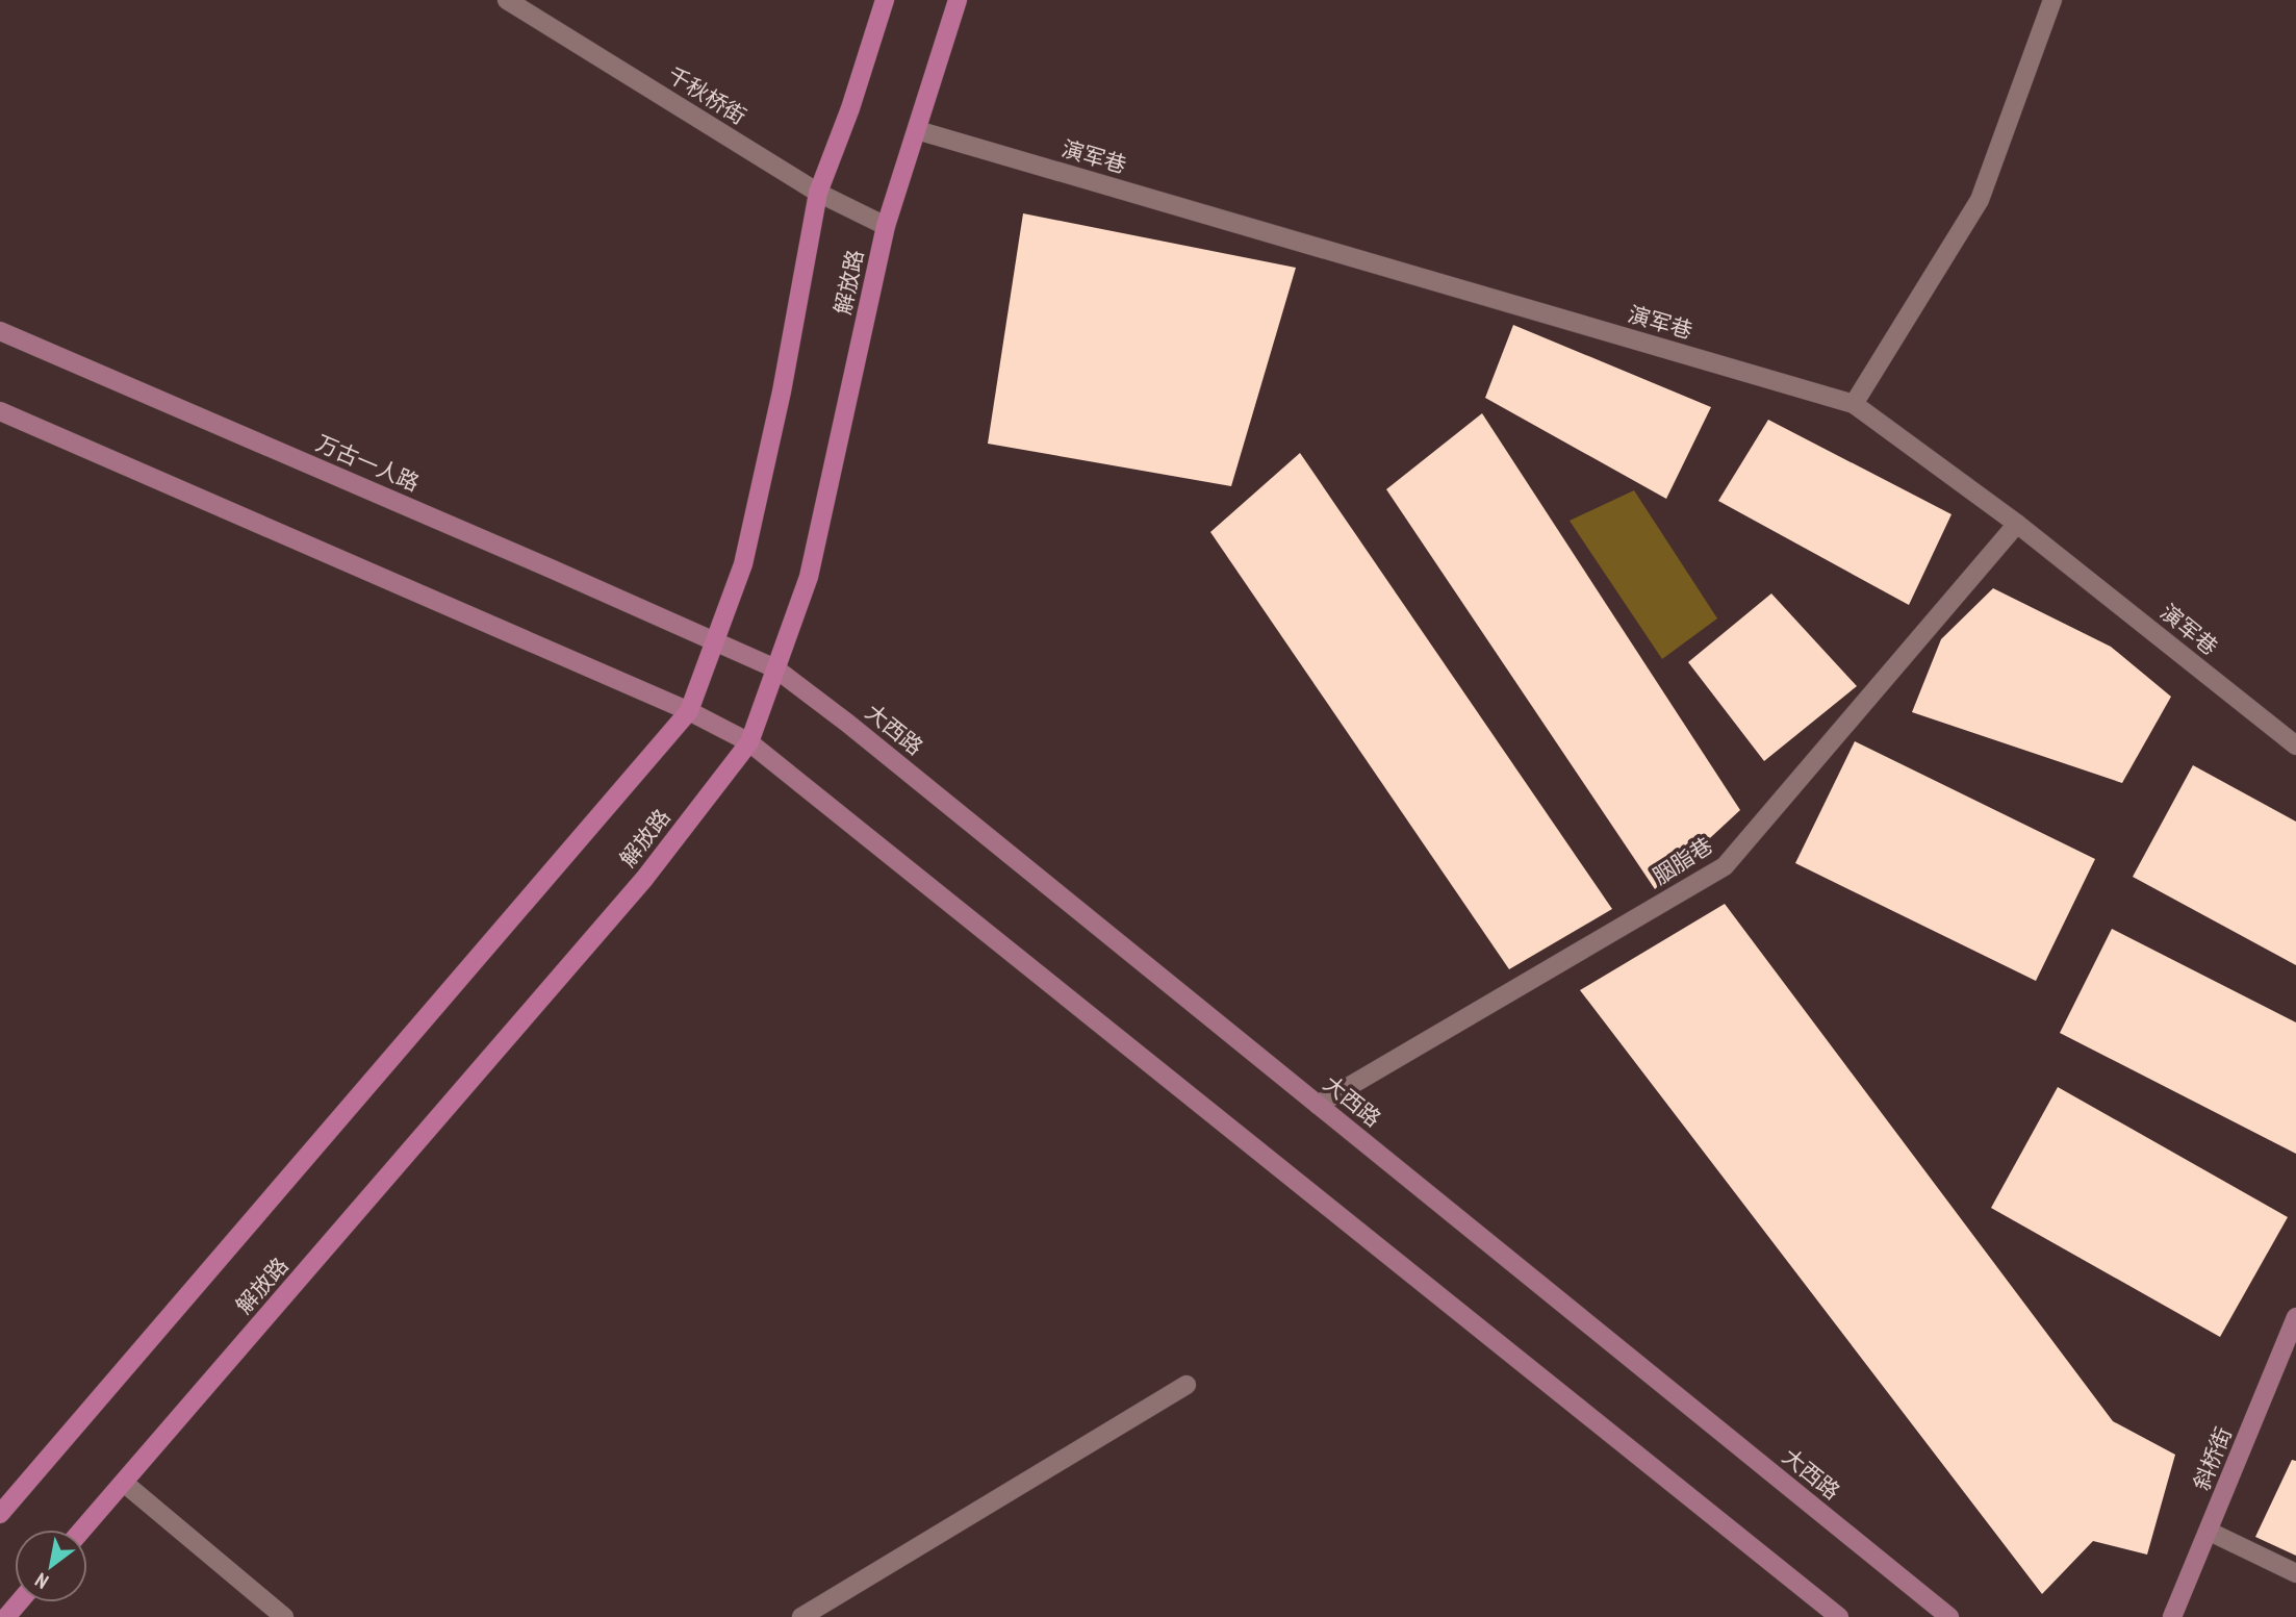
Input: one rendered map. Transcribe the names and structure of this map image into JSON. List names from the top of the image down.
{
  "streets": {
    "main road": ["解放路"],
    "street": [
      "千秋桥街",
      "演军巷",
      "万古一人路",
      "大西路",
      "胭脂巷",
      "斜桥街"
    ]
  },
  "crossings": [
    ["千秋桥街", "解放路"],
    ["演军巷", "解放路"],
    ["演军巷", "胭脂巷"],
    ["解放路", "万古一人路"],
    ["解放路", "大西路"],
    ["万古一人路", "大西路"],
    ["大西路", "胭脂巷"]
  ],
  "north": "bottom left"
}
